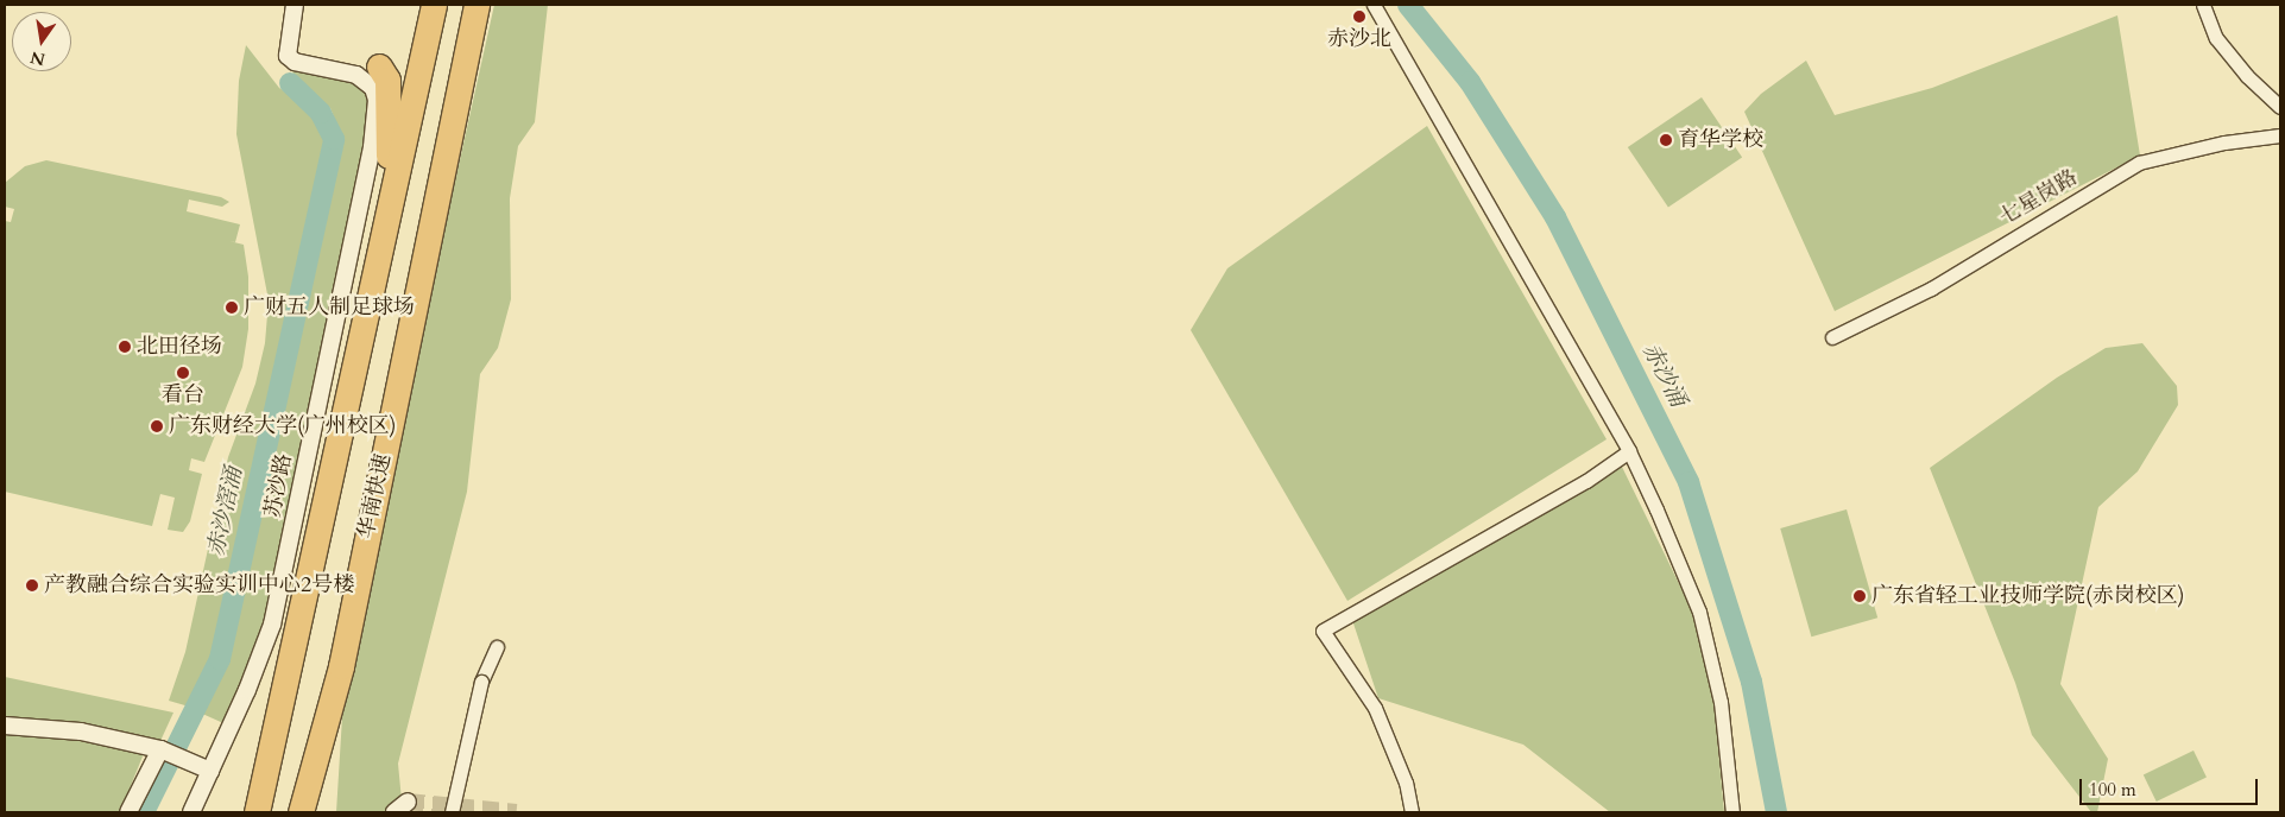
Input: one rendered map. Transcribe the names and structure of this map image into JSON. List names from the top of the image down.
{
  "streets": {
    "highway": ["华南快速"],
    "street": ["七星岗路", "苏沙路"]
  },
  "water": ["赤沙涌", "赤沙滘涌"],
  "places": [
    "赤沙北",
    "育华学校",
    "广财五人制足球场",
    "北田径场",
    "看台",
    "广东财经大学(广州校区)",
    "产教融合综合实验实训中心2号楼",
    "广东省轻工业技师学院(赤岗校区)"
  ],
  "scale_bar": "100 m",
  "north": "bottom"
}
